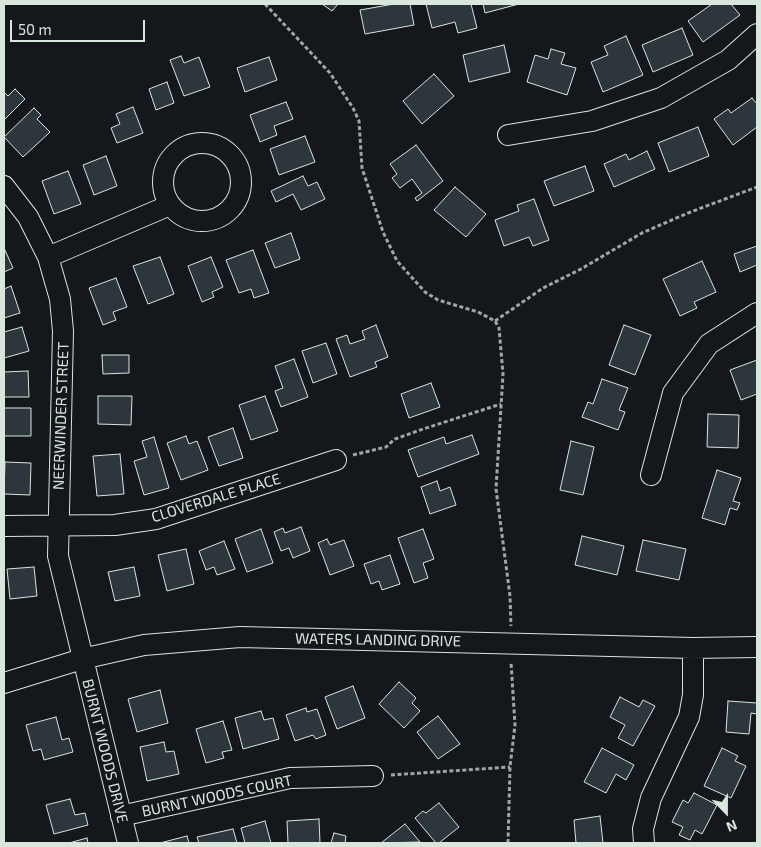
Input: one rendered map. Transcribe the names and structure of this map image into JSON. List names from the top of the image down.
{
  "streets": {
    "street": [
      "NEERWINDER STREET",
      "CLOVERDALE PLACE",
      "WATERS LANDING DRIVE",
      "BURNT WOODS DRIVE",
      "BURNT WOODS COURT"
    ]
  },
  "crossings": [
    ["NEERWINDER STREET", "CLOVERDALE PLACE"],
    ["NEERWINDER STREET", "WATERS LANDING DRIVE"],
    ["NEERWINDER STREET", "BURNT WOODS DRIVE"],
    ["WATERS LANDING DRIVE", "BURNT WOODS DRIVE"],
    ["BURNT WOODS DRIVE", "BURNT WOODS COURT"]
  ],
  "scale_bar": "50 m",
  "north": "bottom"
}
